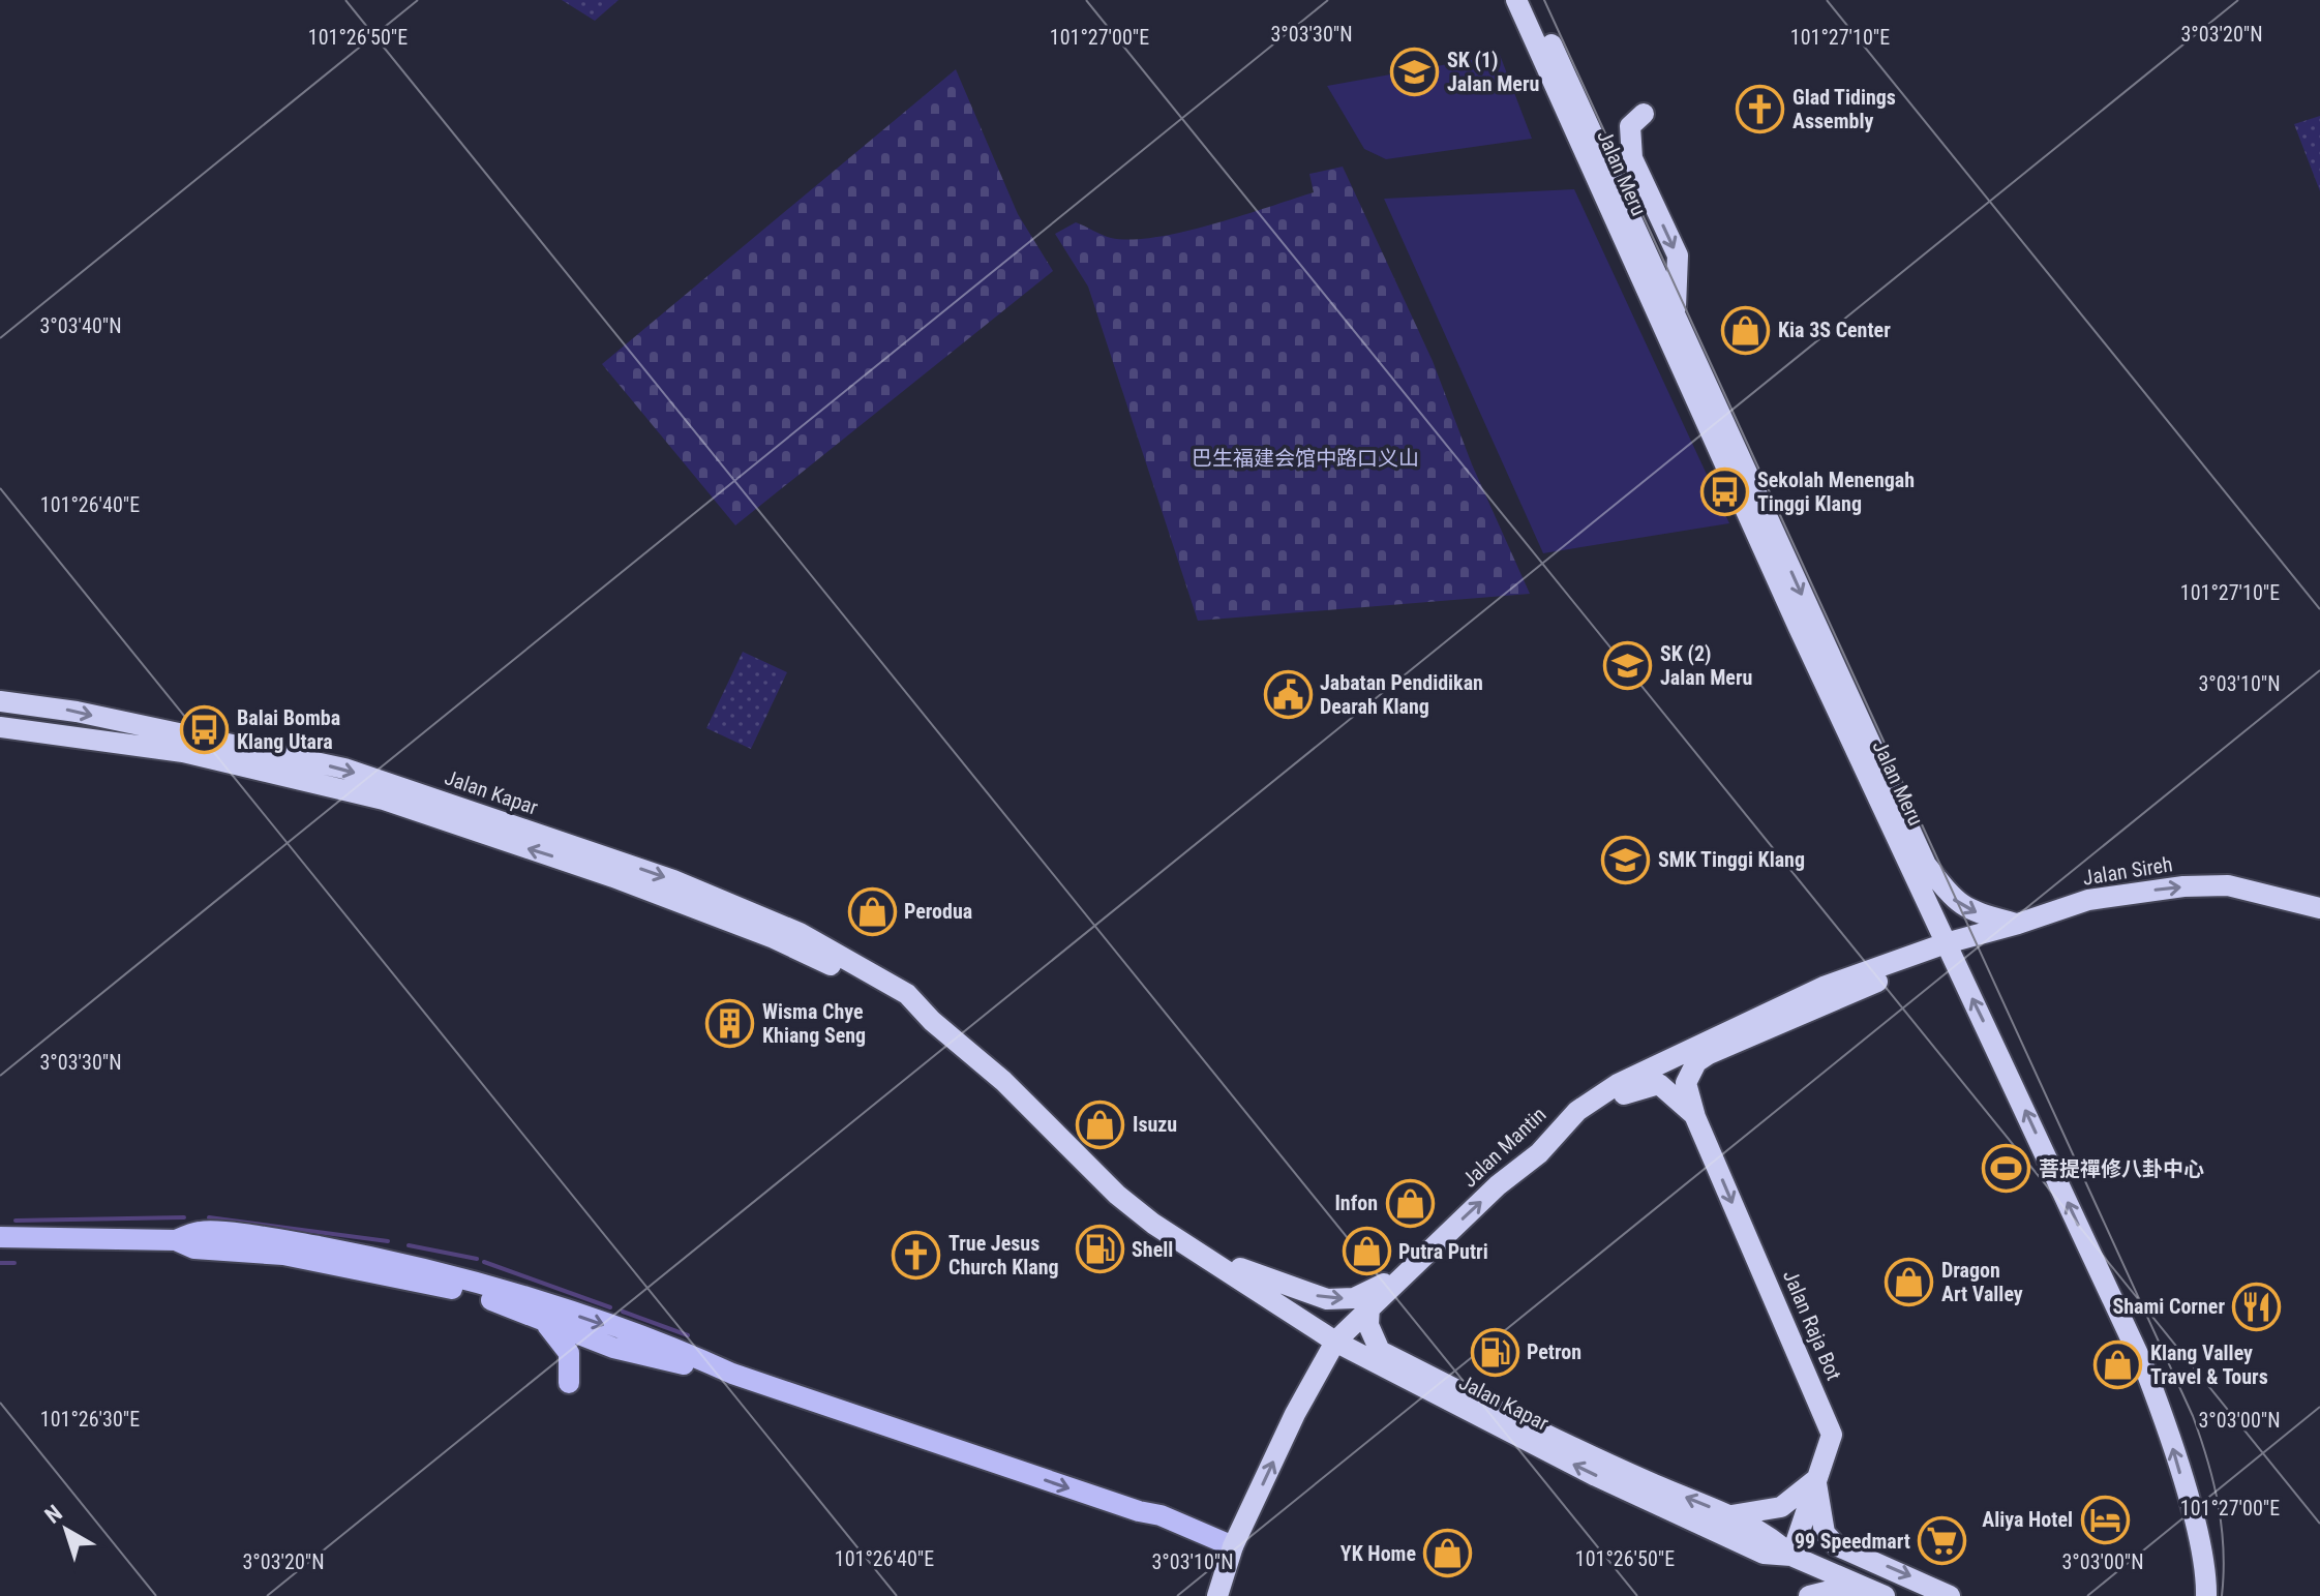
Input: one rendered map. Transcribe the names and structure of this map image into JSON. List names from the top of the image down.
{
  "streets": {
    "highway": [
      "Jalan Meru",
      "Jalan Kapar",
      "Jalan Sireh",
      "Jalan Mantin",
      "Jalan Raja Bot"
    ]
  },
  "crossings": [
    ["Jalan Meru", "Jalan Sireh"],
    ["Jalan Meru", "Jalan Mantin"],
    ["Jalan Kapar", "Jalan Mantin"],
    ["Jalan Kapar", "Jalan Raja Bot"],
    ["Jalan Sireh", "Jalan Mantin"]
  ],
  "one_way": ["Jalan Sireh", "Jalan Mantin", "Jalan Raja Bot"],
  "parks": ["巴生福建会馆中路口义山"],
  "places": {
    "school or university": ["SK (1) Jalan Meru", "SK (2) Jalan Meru", "SMK Tinggi Klang"],
    "church": ["Glad Tidings Assembly", "True Jesus Church Klang"],
    "shop": [
      "Kia 3S Center",
      "Perodua",
      "Isuzu",
      "Infon",
      "Putra Putri",
      "Dragon Art Valley",
      "Klang Valley Travel & Tours",
      "YK Home"
    ],
    "bus stop": ["Sekolah Menengah Tinggi Klang", "Balai Bomba Klang Utara"],
    "public building": ["Jabatan Pendidikan Dearah Klang"],
    "building": ["Wisma Chye Khiang Seng"],
    "sports": ["菩提禪修八卦中心"],
    "fuel station": ["Shell", "Petron"],
    "restaurant": ["Shami Corner"],
    "hotel": ["Aliya Hotel"],
    "supermarket": ["99 Speedmart"]
  },
  "north": "top left",
  "coordinates": [
    "3°03'30\"N",
    "3°03'20\"N",
    "101°27'10\"E",
    "101°26'50\"E",
    "101°27'00\"E",
    "3°03'40\"N",
    "101°26'40\"E",
    "3°03'10\"N",
    "101°26'30\"E",
    "3°03'00\"N"
  ]
}
